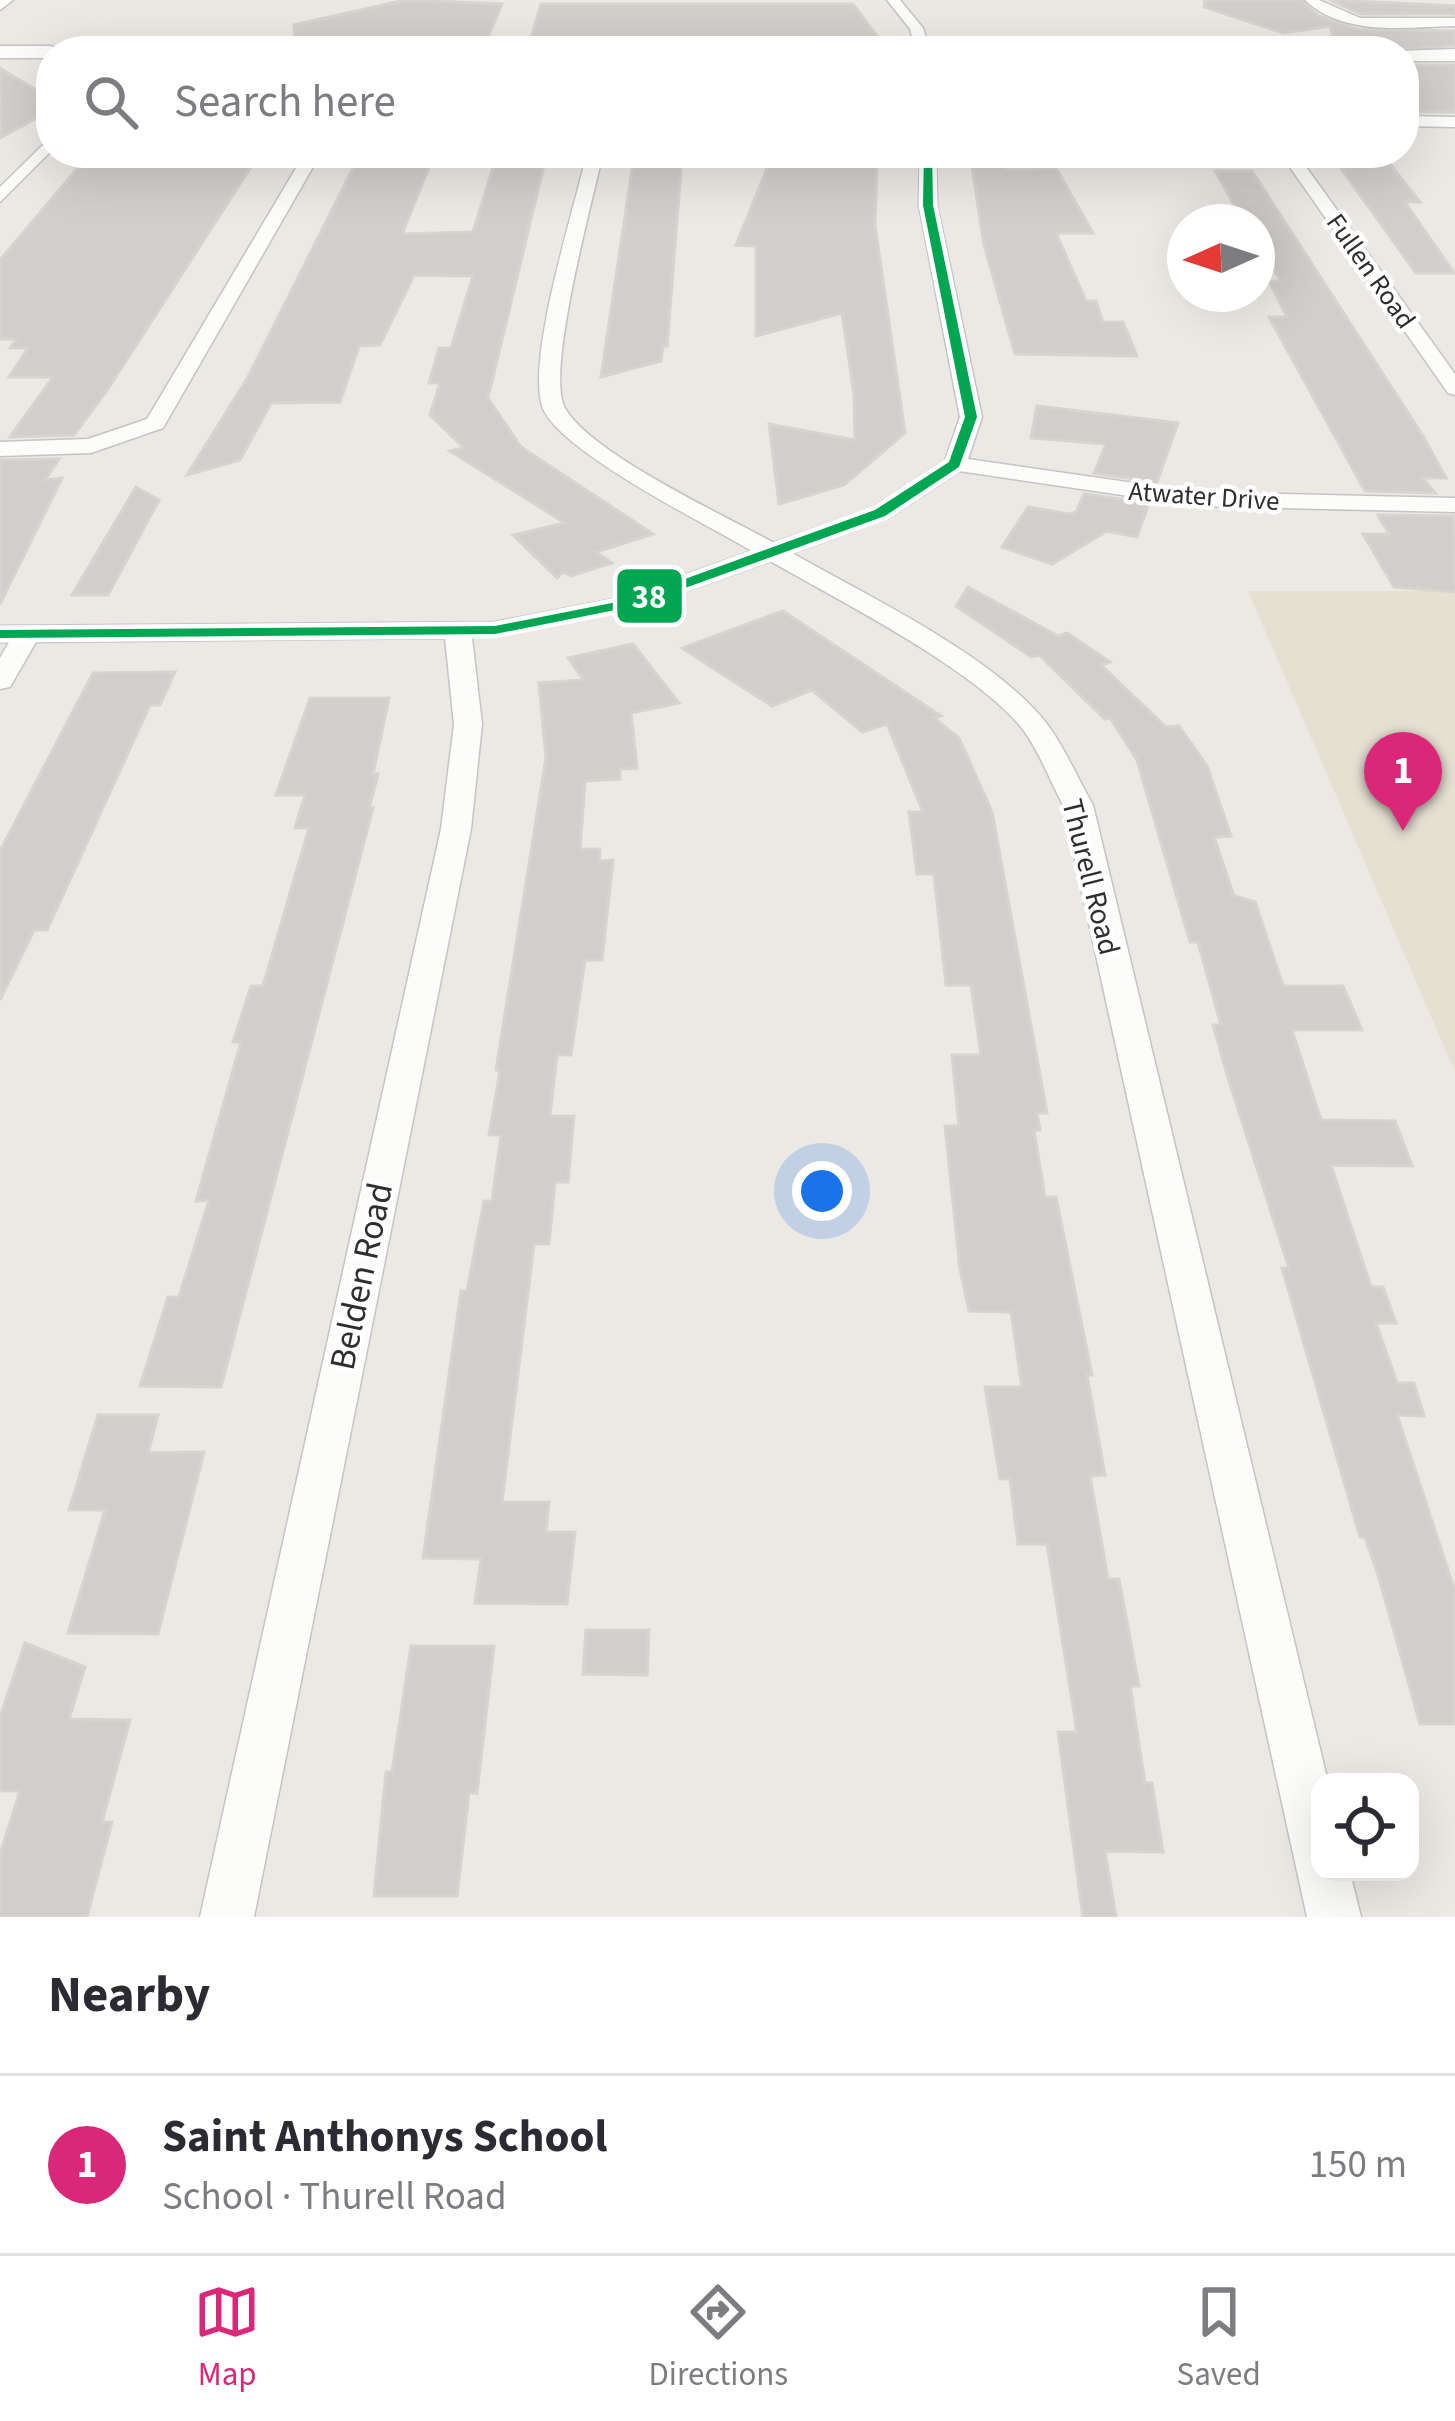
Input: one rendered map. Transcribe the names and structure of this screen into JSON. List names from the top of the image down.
{
  "streets": {
    "street": [
      "Fullen Road",
      "Atwater Drive",
      "Thurell Road",
      "Belden Road"
    ]
  },
  "lines": ["transit line 38"],
  "north": "left",
  "page": {
    "search": "Search here",
    "pins": "1",
    "heading": "Nearby",
    "list": [
      {
        "mark": "1",
        "name": "Saint Anthonys School",
        "note": "School · Thurell Road",
        "value": "150 m"
      }
    ],
    "nav": ["Map", "Directions", "Saved"]
  }
}
